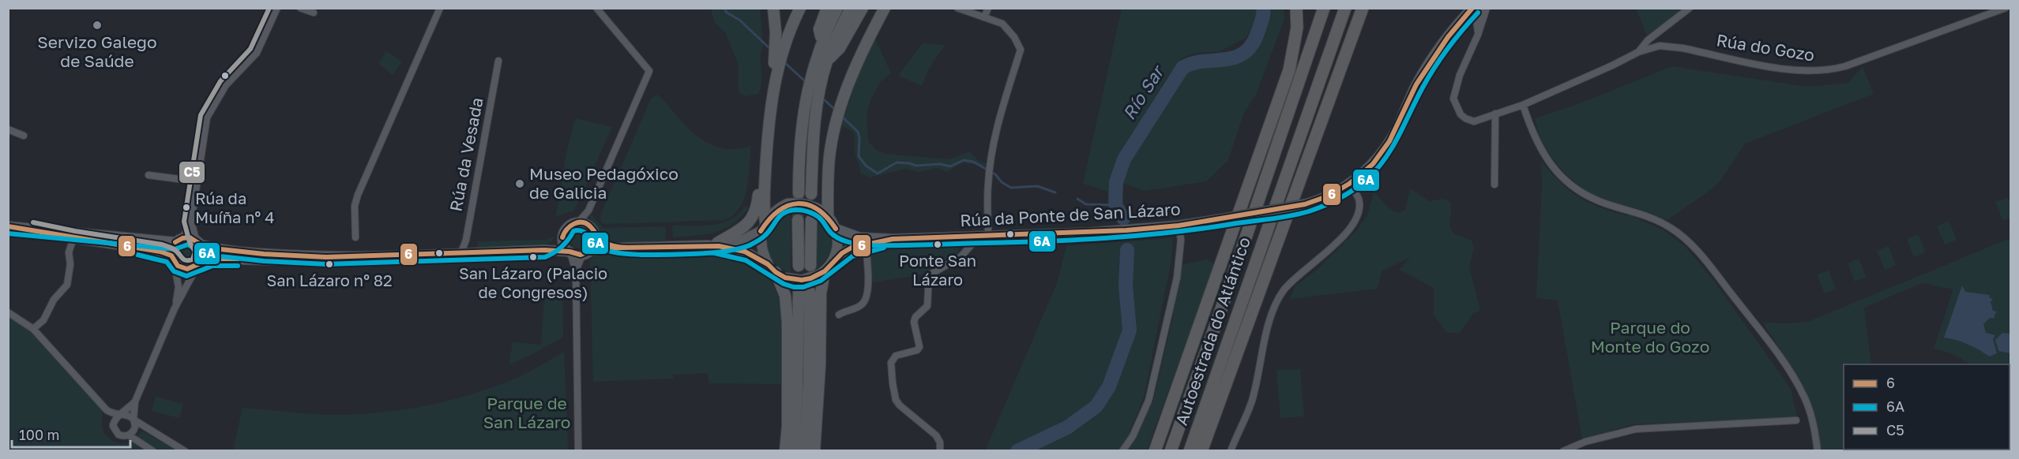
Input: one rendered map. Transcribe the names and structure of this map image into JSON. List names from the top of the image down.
{
  "streets": {
    "highway": ["Autoestrada do Atlántico"],
    "main road": ["Rúa da Ponte de San Lázaro"],
    "street": ["Rúa do Gozo", "Rúa da Vesada"]
  },
  "crossings": [
    ["Rúa do Gozo", "Rúa da Ponte de San Lázaro"]
  ],
  "water": ["Río Sar"],
  "parks": ["Parque do Monte do Gozo", "Parque de San Lázaro"],
  "places": [
    "Servizo Galego de Saúde",
    "Museo Pedagóxico de Galicia",
    "Rúa da Muíña nº 4",
    "Ponte San Lázaro",
    "San Lázaro (Palacio de Congresos)",
    "San Lázaro nº 82"
  ],
  "lines": ["transit line 6", "transit line C5", "transit line 6A"],
  "legend": ["6", "6A", "C5"],
  "scale_bar": "100 m"
}
